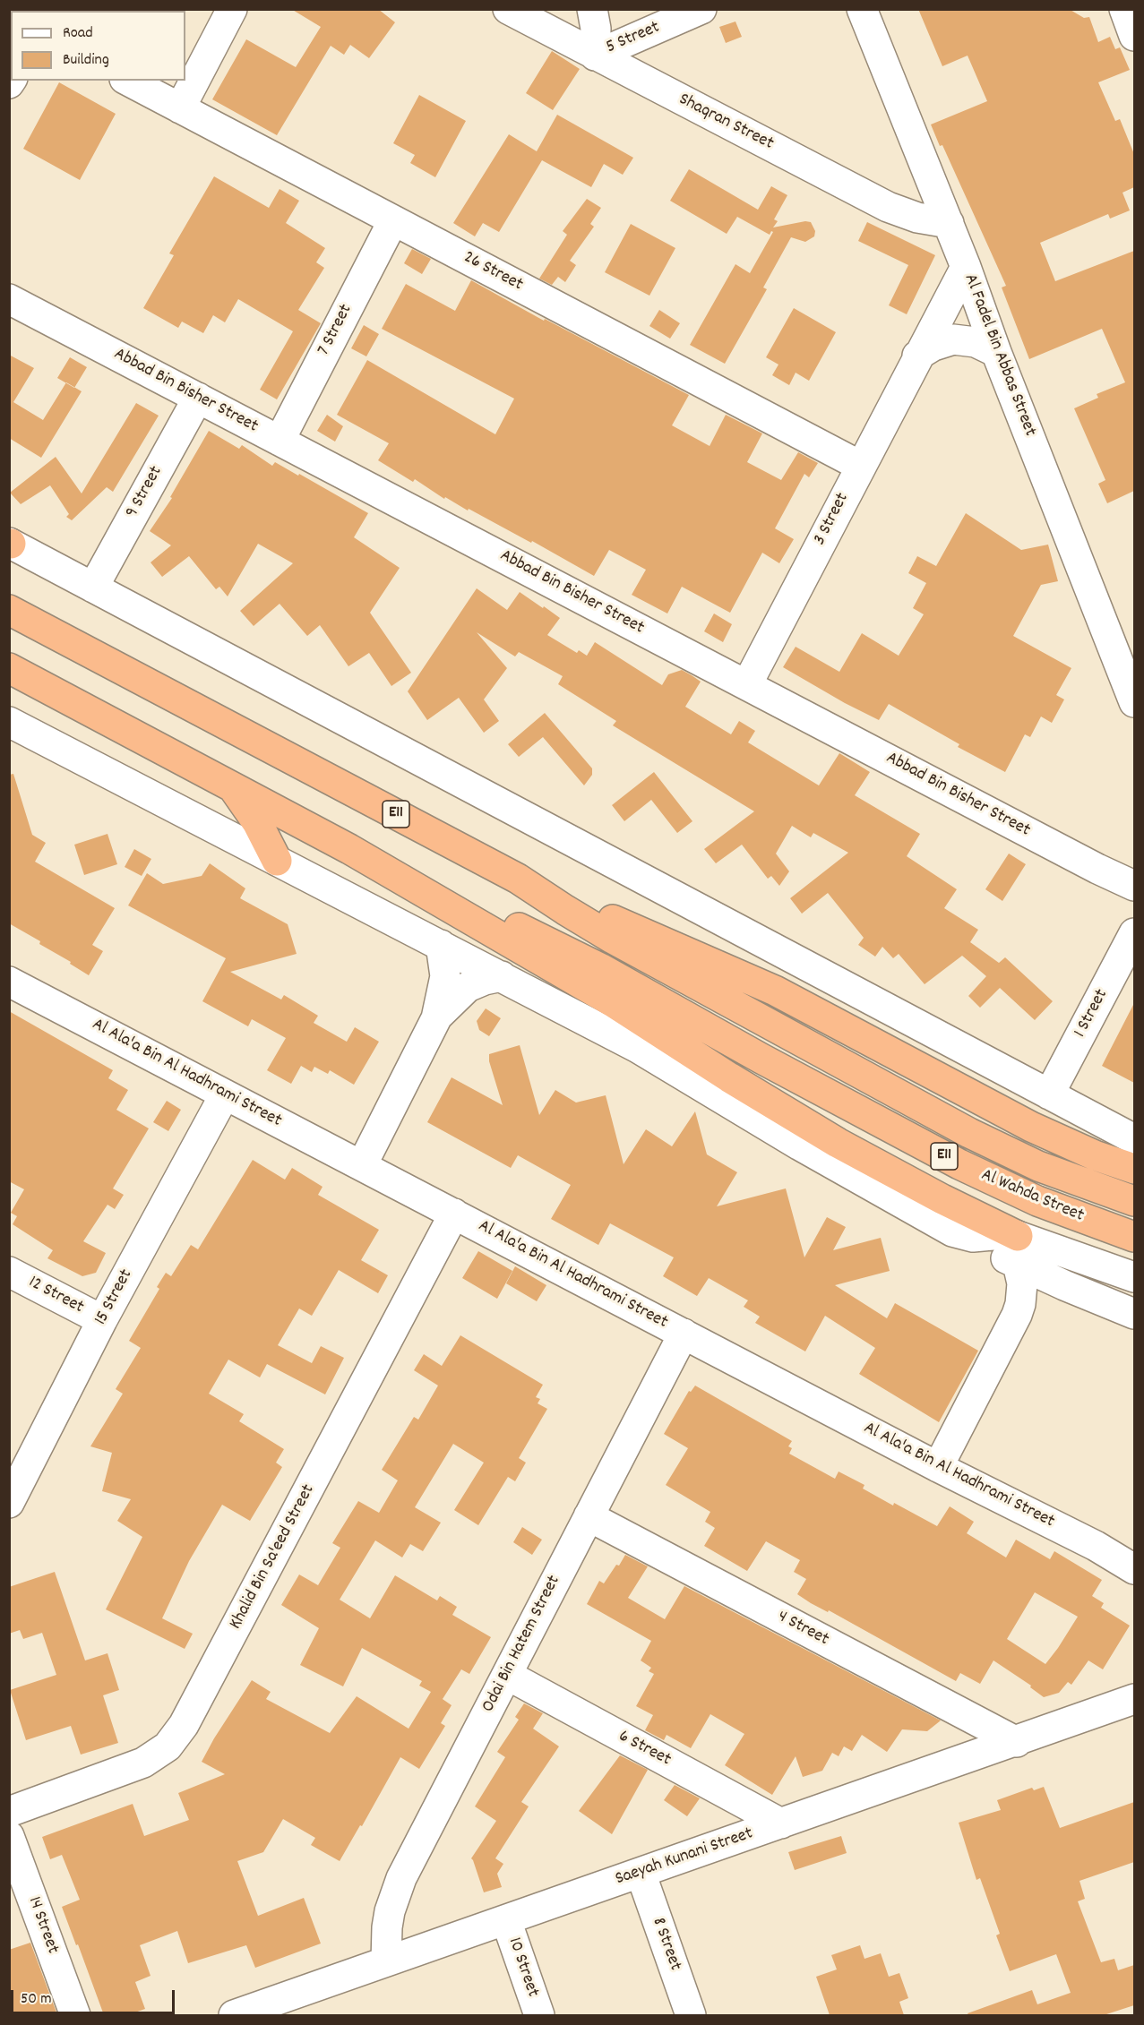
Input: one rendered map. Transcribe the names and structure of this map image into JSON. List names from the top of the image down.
{
  "streets": {
    "highway": ["E11", "Al Wahda Street"],
    "street": [
      "5 Street",
      "Shaqran Street",
      "26 Street",
      "7 Street",
      "Al Fadel Bin Abbas Street",
      "Abbad Bin Bisher Street",
      "9 Street",
      "3 Street",
      "1 Street",
      "Al Ala'a Bin Al Hadhrami Street",
      "12 Street",
      "15 Street",
      "Khalid Bin Sa'eed Street",
      "4 Street",
      "Odai Bin Hatem Street",
      "6 Street",
      "Saeyah Kunani Street",
      "14 Street",
      "8 Street",
      "10 Street"
    ]
  },
  "crossings": [
    ["5 Street", "Shaqran Street"],
    ["Shaqran Street", "Al Fadel Bin Abbas Street"],
    ["26 Street", "7 Street"],
    ["26 Street", "3 Street"],
    ["7 Street", "Abbad Bin Bisher Street"],
    ["Al Fadel Bin Abbas Street", "3 Street"],
    ["Abbad Bin Bisher Street", "9 Street"],
    ["Abbad Bin Bisher Street", "3 Street"],
    ["E11", "Al Wahda Street"],
    ["Al Ala'a Bin Al Hadhrami Street", "15 Street"],
    ["Al Ala'a Bin Al Hadhrami Street", "Khalid Bin Sa'eed Street"],
    ["Al Ala'a Bin Al Hadhrami Street", "Odai Bin Hatem Street"],
    ["12 Street", "15 Street"],
    ["4 Street", "Odai Bin Hatem Street"],
    ["4 Street", "Saeyah Kunani Street"],
    ["Odai Bin Hatem Street", "6 Street"],
    ["Odai Bin Hatem Street", "Saeyah Kunani Street"],
    ["6 Street", "Saeyah Kunani Street"],
    ["Saeyah Kunani Street", "8 Street"],
    ["Saeyah Kunani Street", "10 Street"]
  ],
  "legend": ["Road", "Building"],
  "scale_bar": "50 m"
}
